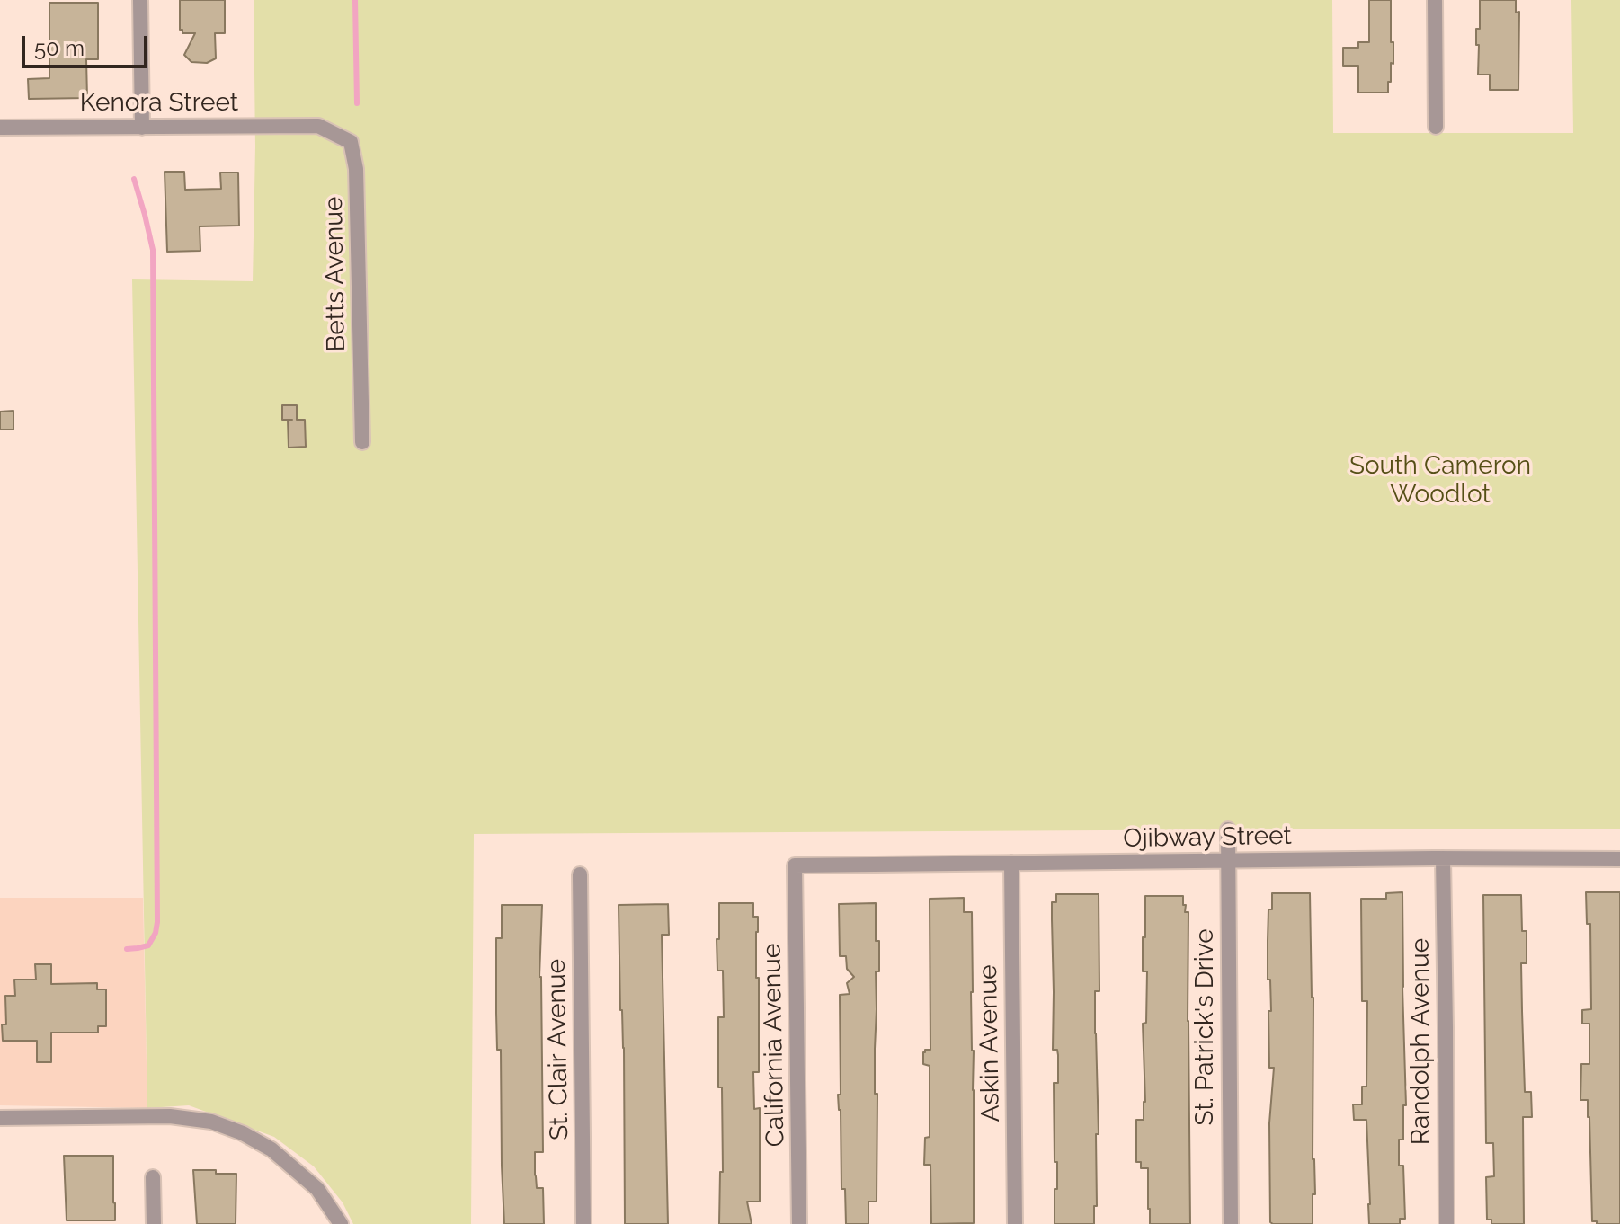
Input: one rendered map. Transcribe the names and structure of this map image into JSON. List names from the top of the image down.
{
  "streets": {
    "street": [
      "Kenora Street",
      "Betts Avenue",
      "Ojibway Street",
      "St. Patrick's Drive",
      "Randolph Avenue",
      "Askin Avenue",
      "California Avenue",
      "St. Clair Avenue"
    ]
  },
  "crossings": [
    ["Kenora Street", "Betts Avenue"],
    ["Ojibway Street", "St. Patrick's Drive"],
    ["Ojibway Street", "Randolph Avenue"],
    ["Ojibway Street", "Askin Avenue"],
    ["Ojibway Street", "California Avenue"]
  ],
  "parks": ["South Cameron Woodlot"],
  "scale_bar": "50 m"
}
